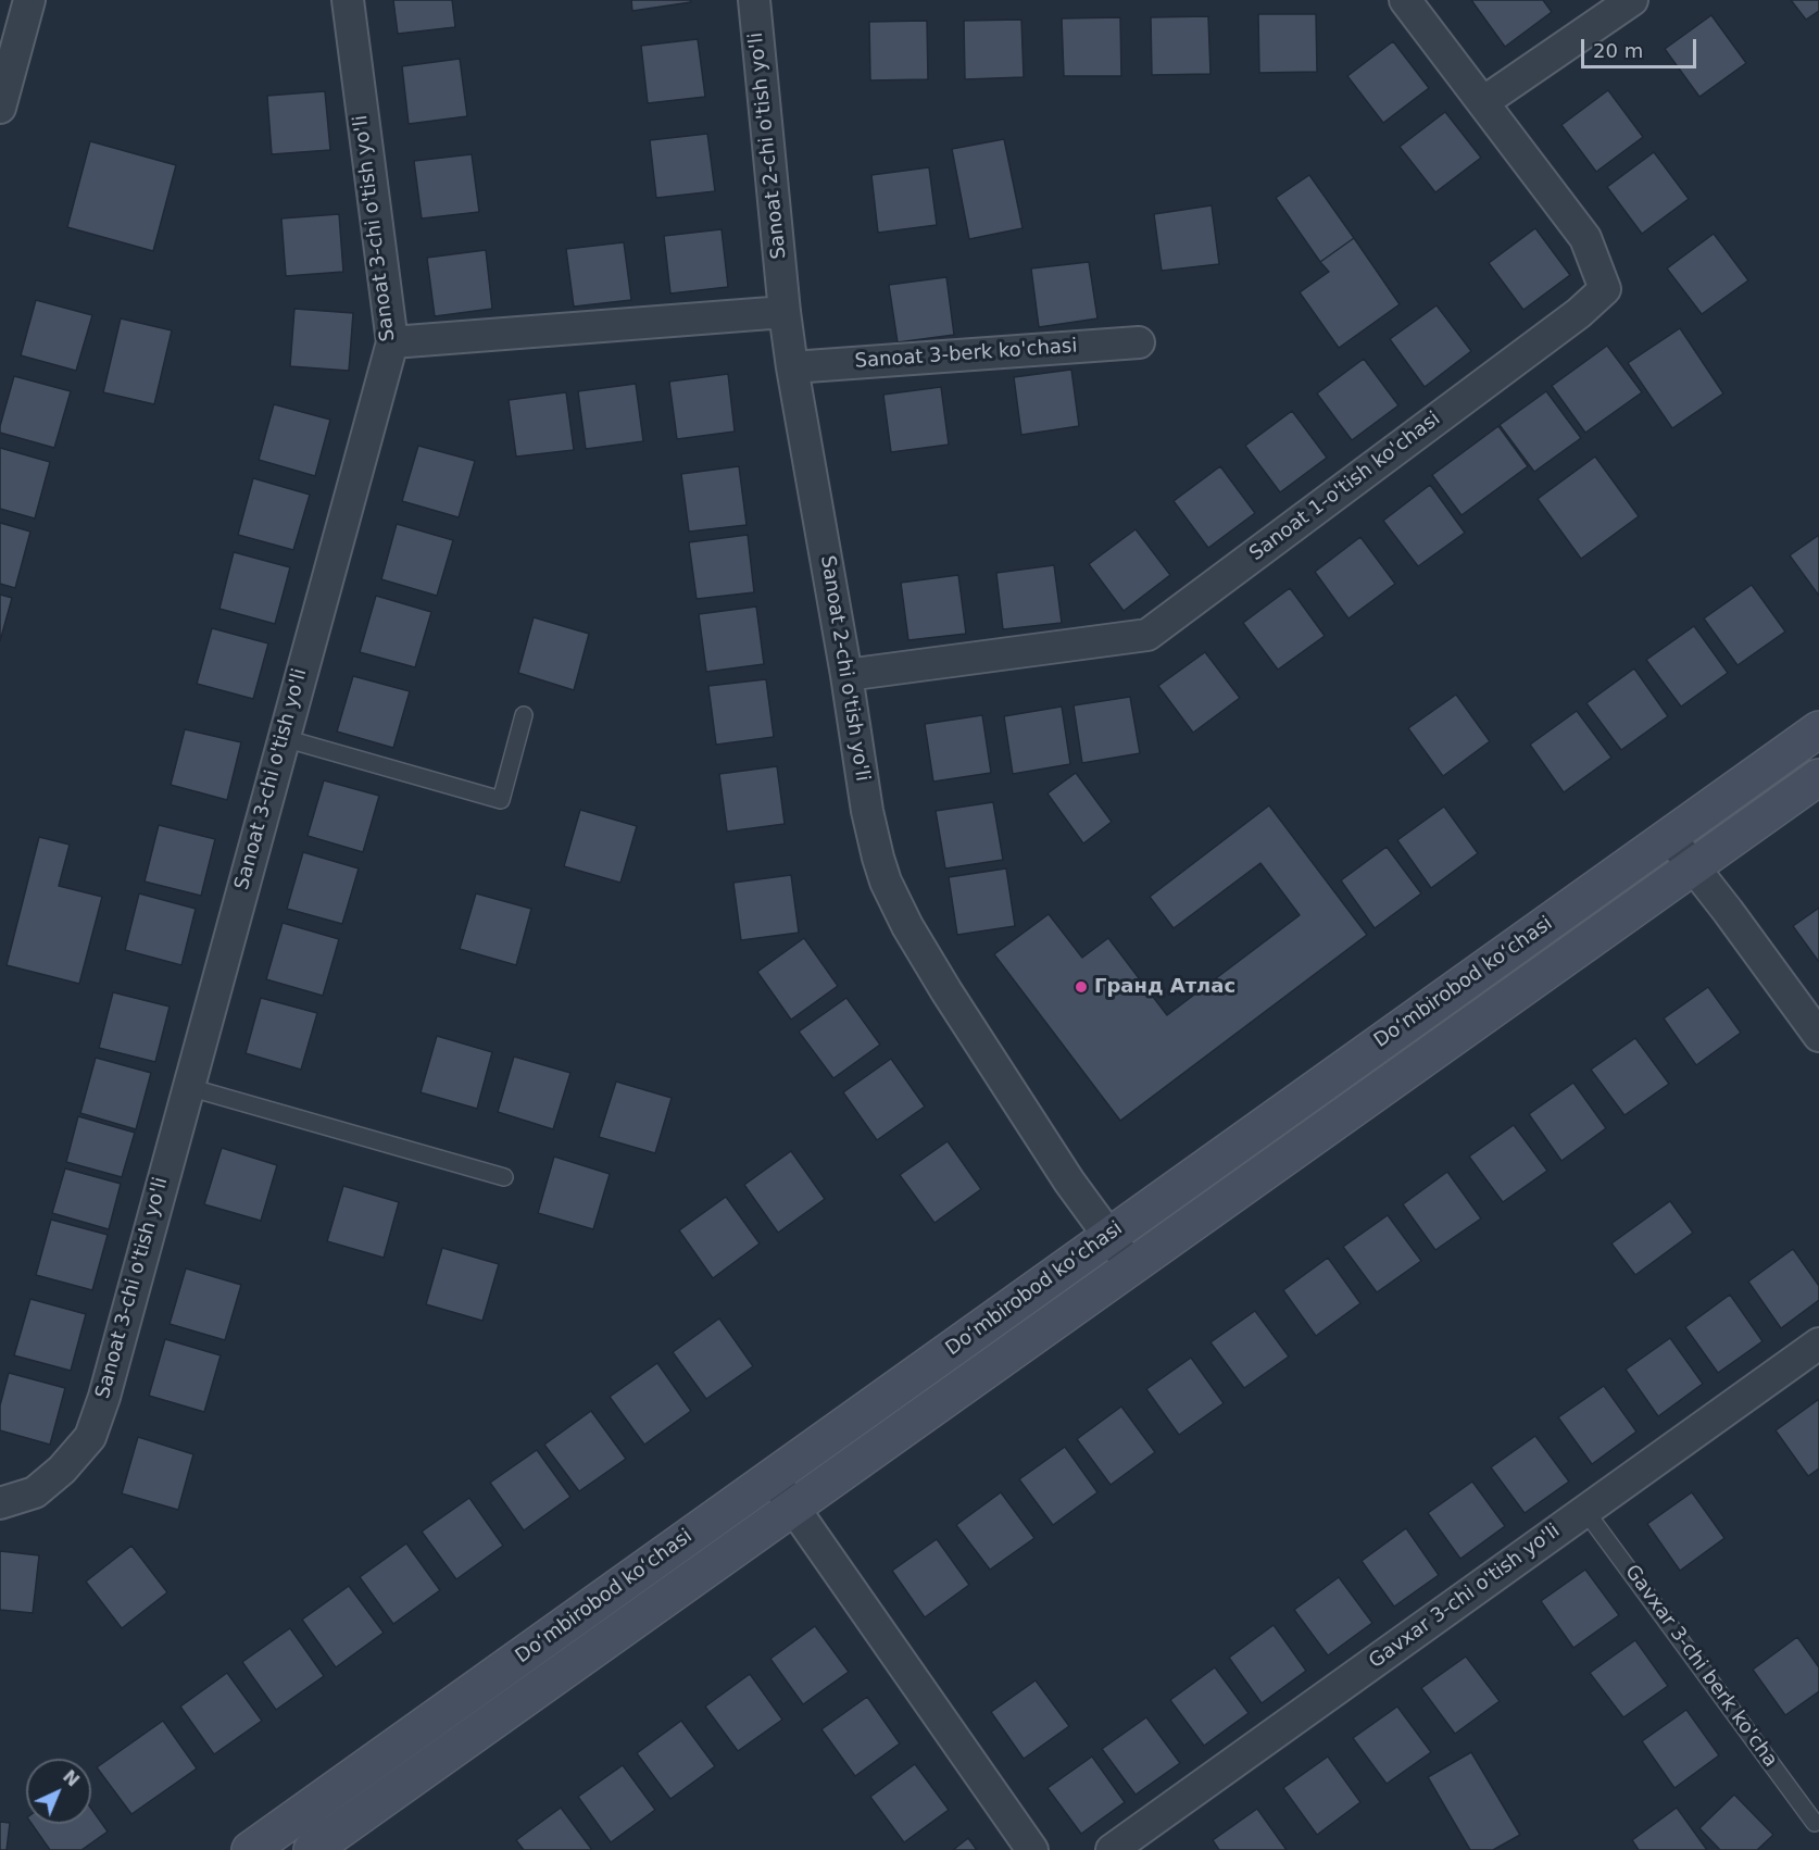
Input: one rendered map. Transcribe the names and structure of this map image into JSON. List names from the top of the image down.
{
  "streets": {
    "main road": ["Doʻmbirobod koʻchasi"],
    "street": [
      "Sanoat 2-chi o'tish yo'li",
      "Sanoat 3-chi o'tish yo'li",
      "Sanoat 3-berk ko'chasi",
      "Sanoat 1-o'tish ko'chasi",
      "Gavxar 3-chi o'tish yo'li"
    ],
    "lane": ["Gavxar 3-chi berk ko'cha"]
  },
  "crossings": [
    ["Sanoat 2-chi o'tish yo'li", "Sanoat 3-berk ko'chasi"],
    ["Sanoat 2-chi o'tish yo'li", "Sanoat 1-o'tish ko'chasi"],
    ["Sanoat 2-chi o'tish yo'li", "Doʻmbirobod koʻchasi"],
    ["Gavxar 3-chi o'tish yo'li", "Gavxar 3-chi berk ko'cha"]
  ],
  "places": ["Гранд Атлас"],
  "scale_bar": "20 m",
  "north": "top right"
}
